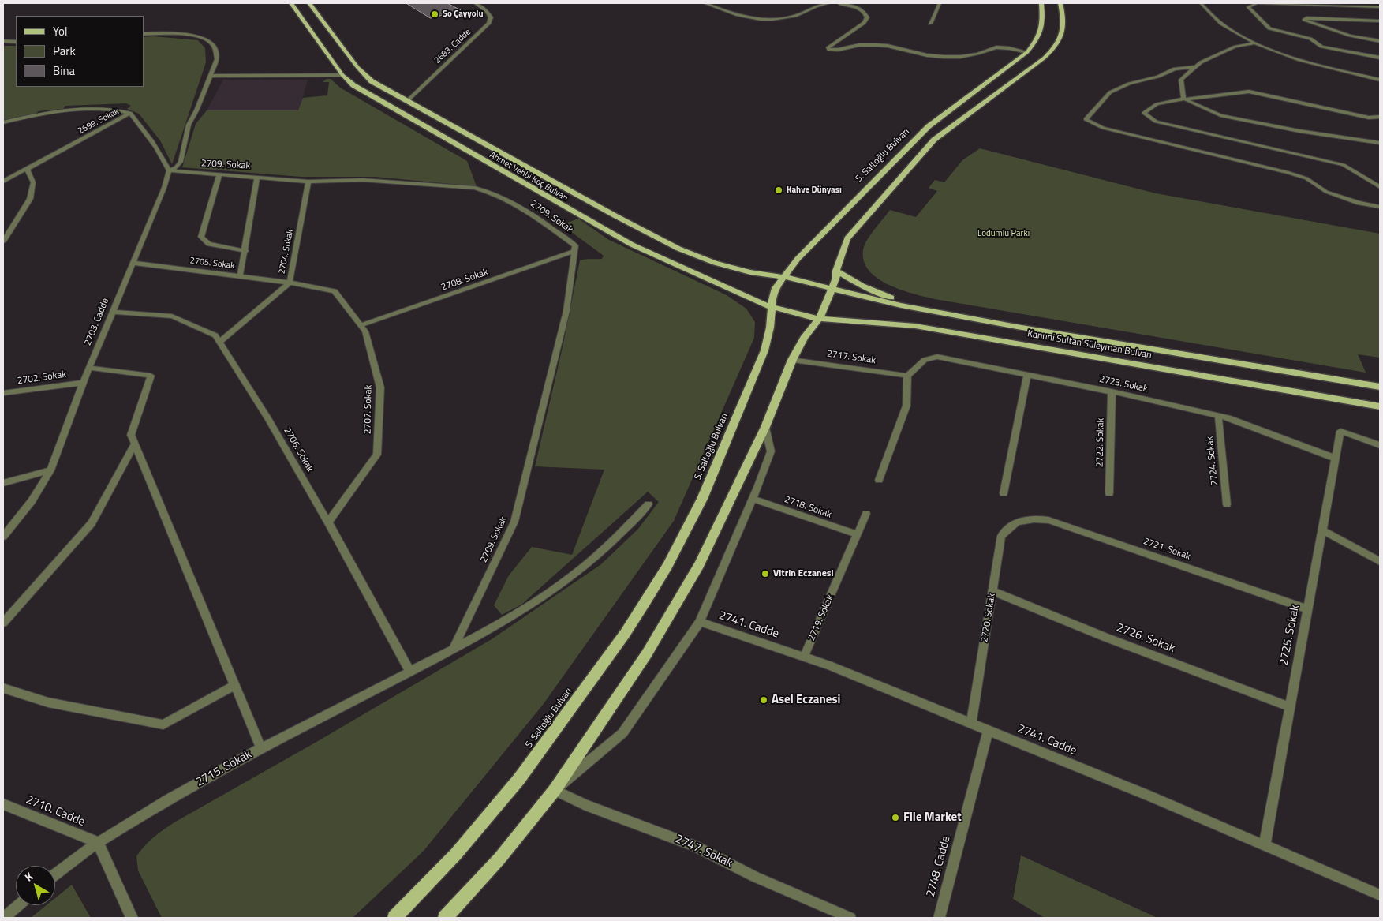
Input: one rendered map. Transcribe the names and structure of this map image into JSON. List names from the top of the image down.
{
  "streets": {
    "main road": ["S. Saltoğlu Bulvarı", "Ahmet Vehbi Koç Bulvarı", "Kanuni Sultan Süleyman Bulvarı"],
    "street": [
      "2683. Cadde",
      "2699. Sokak",
      "2709. Sokak",
      "2704. Sokak",
      "2705. Sokak",
      "2708. Sokak",
      "2703. Cadde",
      "2717. Sokak",
      "2702. Sokak",
      "2723. Sokak",
      "2707. Sokak",
      "2722. Sokak",
      "2706. Sokak",
      "2724. Sokak",
      "2718. Sokak",
      "2721. Sokak",
      "2719. Sokak",
      "2720. Sokak",
      "2741. Cadde",
      "2725. Sokak",
      "2726. Sokak",
      "2715. Sokak",
      "2710. Cadde",
      "2747. Sokak",
      "2748. Cadde"
    ]
  },
  "crossings": [
    ["2683. Cadde", "Ahmet Vehbi Koç Bulvarı"],
    ["S. Saltoğlu Bulvarı", "Ahmet Vehbi Koç Bulvarı"],
    ["2709. Sokak", "2704. Sokak"],
    ["2709. Sokak", "2708. Sokak"],
    ["2709. Sokak", "2703. Cadde"],
    ["2709. Sokak", "2715. Sokak"],
    ["Ahmet Vehbi Koç Bulvarı", "Kanuni Sultan Süleyman Bulvarı"],
    ["2704. Sokak", "2705. Sokak"],
    ["2704. Sokak", "2707. Sokak"],
    ["2704. Sokak", "2706. Sokak"],
    ["2705. Sokak", "2703. Cadde"],
    ["2705. Sokak", "2707. Sokak"],
    ["2708. Sokak", "2707. Sokak"],
    ["2703. Cadde", "2702. Sokak"],
    ["2703. Cadde", "2706. Sokak"],
    ["2717. Sokak", "2723. Sokak"],
    ["2723. Sokak", "2722. Sokak"],
    ["2723. Sokak", "2724. Sokak"],
    ["2723. Sokak", "2725. Sokak"],
    ["2707. Sokak", "2706. Sokak"],
    ["2706. Sokak", "2715. Sokak"],
    ["2718. Sokak", "2719. Sokak"],
    ["2721. Sokak", "2720. Sokak"],
    ["2721. Sokak", "2725. Sokak"],
    ["2719. Sokak", "2741. Cadde"],
    ["2720. Sokak", "2741. Cadde"],
    ["2720. Sokak", "2726. Sokak"],
    ["2741. Cadde", "2725. Sokak"],
    ["2741. Cadde", "2748. Cadde"],
    ["2725. Sokak", "2726. Sokak"],
    ["2715. Sokak", "2710. Cadde"]
  ],
  "parks": ["Lodumlu Parkı"],
  "places": [
    "So Çayyolu",
    "Kahve Dünyası",
    "Vitrin Eczanesi",
    "Asel Eczanesi",
    "File Market"
  ],
  "legend": ["Yol", "Park", "Bina"],
  "north": "top left"
}
